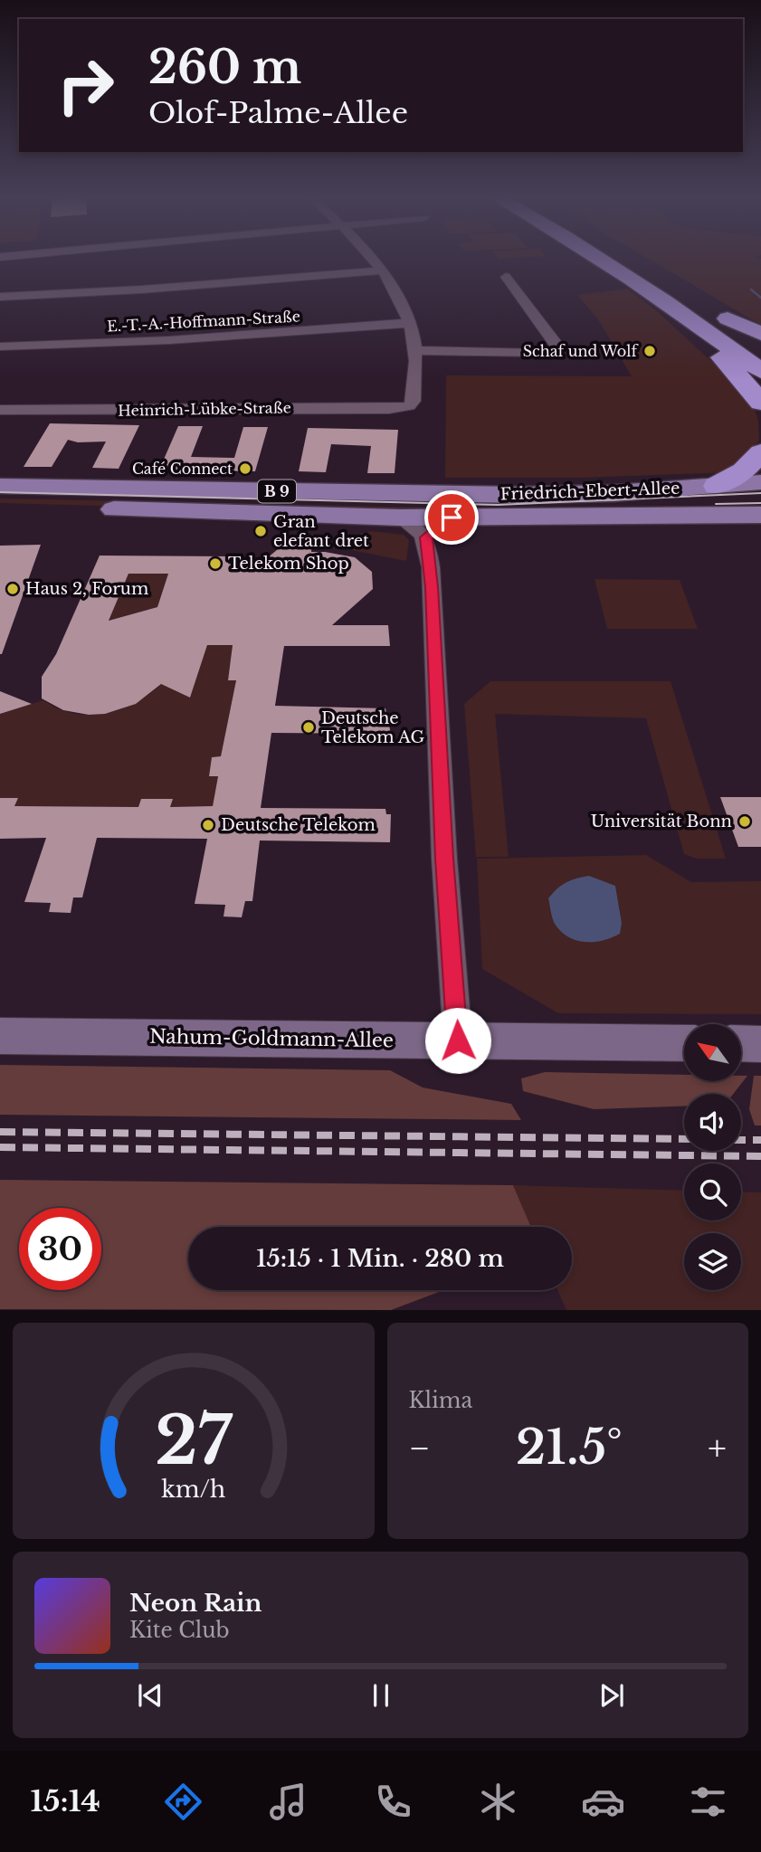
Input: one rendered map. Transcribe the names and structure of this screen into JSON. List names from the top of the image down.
{
  "streets": {
    "main road": ["B 9", "Friedrich-Ebert-Allee", "Nahum-Goldmann-Allee"],
    "street": ["E.-T.-A.-Hoffmann-Straße", "Heinrich-Lübke-Straße"]
  },
  "places": [
    "Schaf und Wolf",
    "Café Connect",
    "Gran elefant dret",
    "Telekom Shop",
    "Haus 2, Forum",
    "Deutsche Telekom AG",
    "Universität Bonn",
    "Deutsche Telekom"
  ],
  "north": "top left",
  "page": {
    "turn": ["260 m", "Olof-Palme-Allee"],
    "limit": "30",
    "trip": "15:15 · 1 Min. · 280 m",
    "tile": "Klima",
    "heat": ["−", "21.5°", "+"],
    "song": ["Neon Rain", "Kite Club"],
    "tabs": "15:14",
    "gauge": ["27", "km/h"]
  }
}
